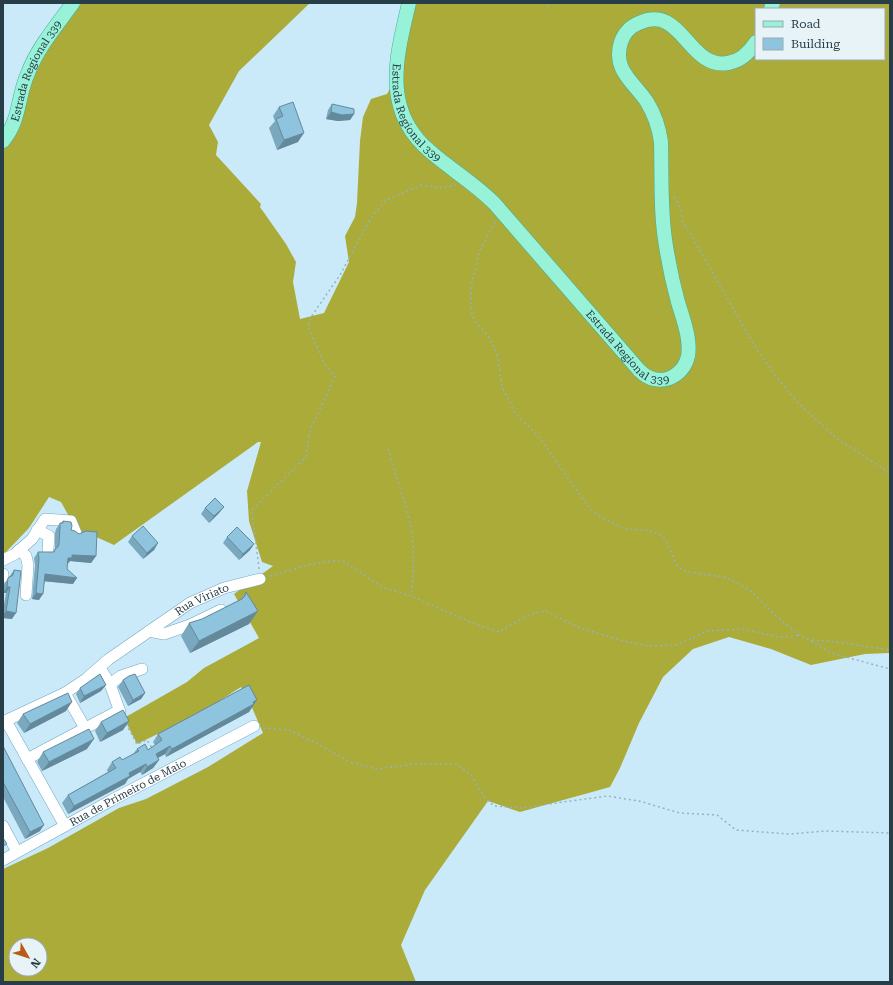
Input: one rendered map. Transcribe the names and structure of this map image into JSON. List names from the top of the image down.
{
  "streets": {
    "main road": ["Estrada Regional 339"],
    "street": ["Rua Viriato", "Rua de Primeiro de Maio"]
  },
  "legend": ["Road", "Building"],
  "north": "bottom right"
}
